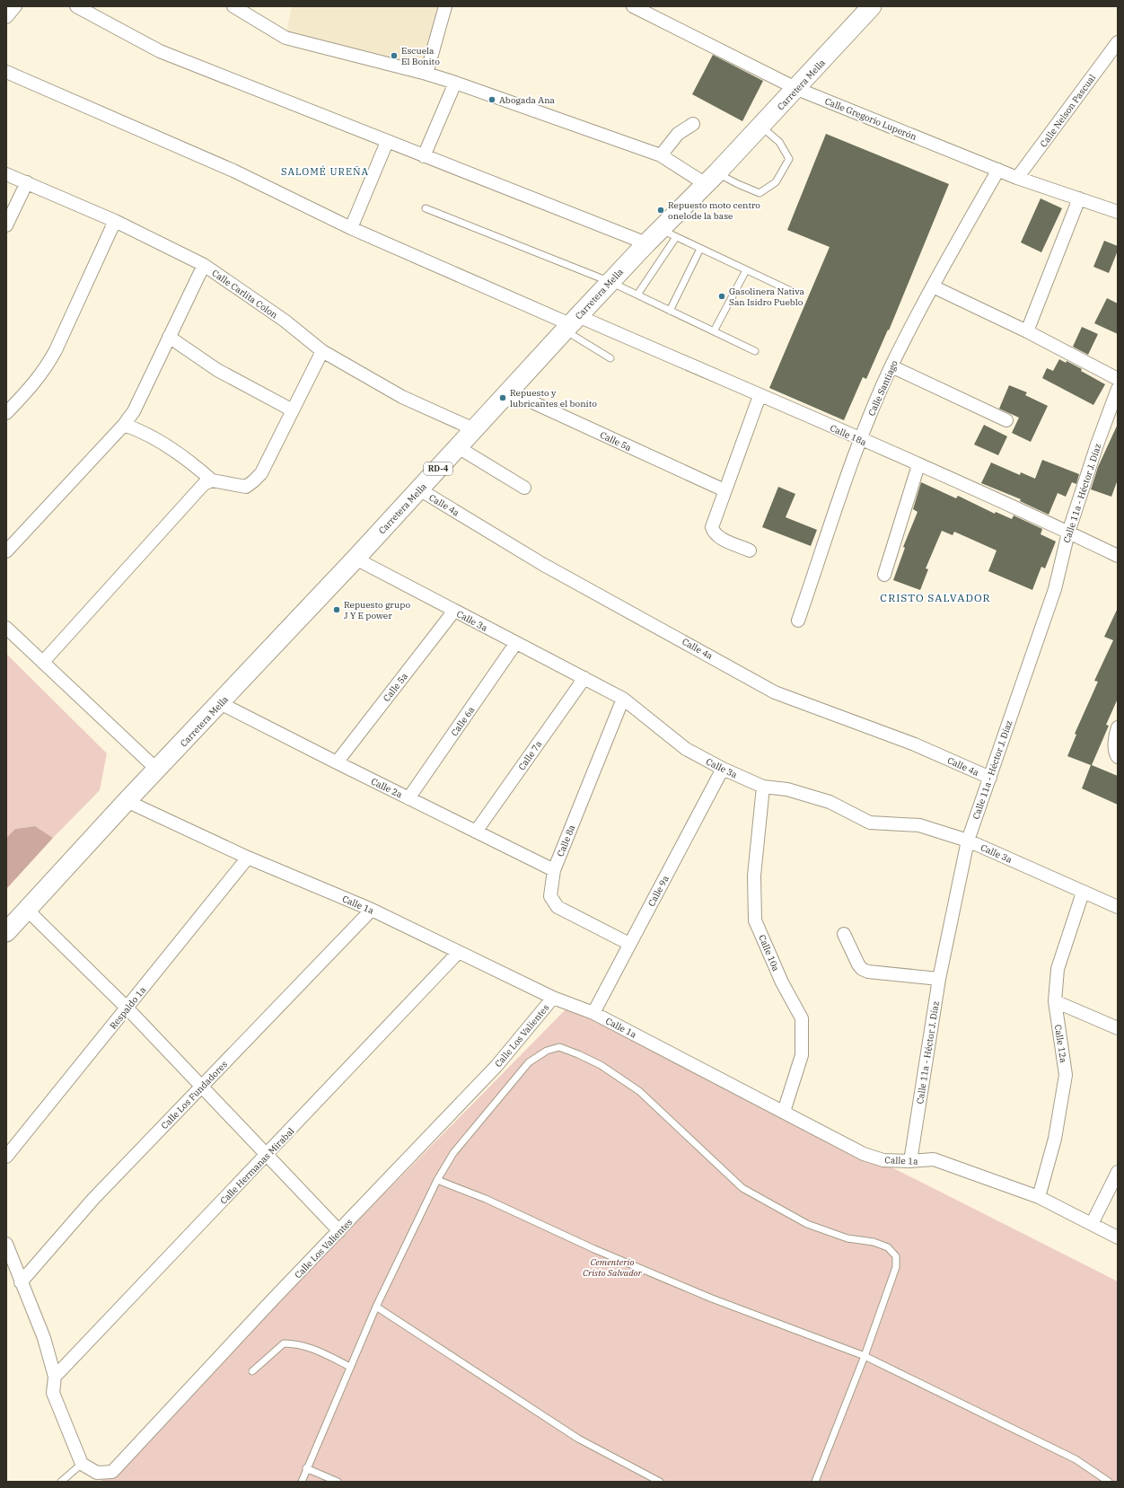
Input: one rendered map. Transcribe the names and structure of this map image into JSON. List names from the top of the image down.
{
  "streets": {
    "main road": ["Carretera Mella", "RD-4"],
    "street": [
      "Calle Nelson Pascual",
      "Calle Gregorio Luperón",
      "Calle Carlita Colon",
      "Calle Santiago",
      "Calle 18a",
      "Calle 5a",
      "Calle 11a - Héctor J. Díaz",
      "Calle 4a",
      "Calle 3a",
      "Calle 6a",
      "Calle 7a",
      "Calle 2a",
      "Calle 8a",
      "Calle 9a",
      "Calle 1a",
      "Calle 10a",
      "Respaldo 1a",
      "Calle Los Valientes",
      "Calle 12a",
      "Calle Los Fundadores",
      "Calle Hermanas Mirabal"
    ]
  },
  "crossings": [
    ["Carretera Mella", "Calle Gregorio Luperón"],
    ["Carretera Mella", "Calle Carlita Colon"],
    ["Carretera Mella", "Calle 18a"],
    ["Carretera Mella", "Calle 5a"],
    ["Carretera Mella", "Calle 4a"],
    ["Carretera Mella", "Calle 3a"],
    ["Carretera Mella", "Calle 2a"],
    ["Carretera Mella", "Calle 1a"],
    ["Calle Nelson Pascual", "Calle Gregorio Luperón"],
    ["Calle Gregorio Luperón", "Calle Santiago"],
    ["Calle Santiago", "Calle 18a"],
    ["Calle 18a", "Calle 11a - Héctor J. Díaz"],
    ["Calle 5a", "Calle 3a"],
    ["Calle 5a", "Calle 2a"],
    ["Calle 11a - Héctor J. Díaz", "Calle 4a"],
    ["Calle 11a - Héctor J. Díaz", "Calle 3a"],
    ["Calle 11a - Héctor J. Díaz", "Calle 1a"],
    ["Calle 3a", "Calle 6a"],
    ["Calle 3a", "Calle 7a"],
    ["Calle 3a", "Calle 8a"],
    ["Calle 3a", "Calle 9a"],
    ["Calle 3a", "Calle 10a"],
    ["Calle 3a", "Calle 12a"],
    ["Calle 6a", "Calle 2a"],
    ["Calle 7a", "Calle 2a"],
    ["Calle 2a", "Calle 8a"],
    ["Calle 8a", "Calle 9a"],
    ["Calle 9a", "Calle 1a"],
    ["Calle 1a", "Calle 10a"],
    ["Calle 1a", "Respaldo 1a"],
    ["Calle 1a", "Calle Los Valientes"],
    ["Calle 1a", "Calle 12a"],
    ["Calle 1a", "Calle Los Fundadores"],
    ["Calle 1a", "Calle Hermanas Mirabal"]
  ],
  "districts": ["SALOMÉ UREÑA", "CRISTO SALVADOR"],
  "parks": ["Cementerio Cristo Salvador"],
  "places": [
    "Escuela El Bonito",
    "Abogada Ana",
    "Repuesto moto centro onelode la base",
    "Gasolinera Nativa San Isidro Pueblo",
    "Repuesto y lubricantes el bonito",
    "Repuesto grupo J Y E power"
  ]
}
